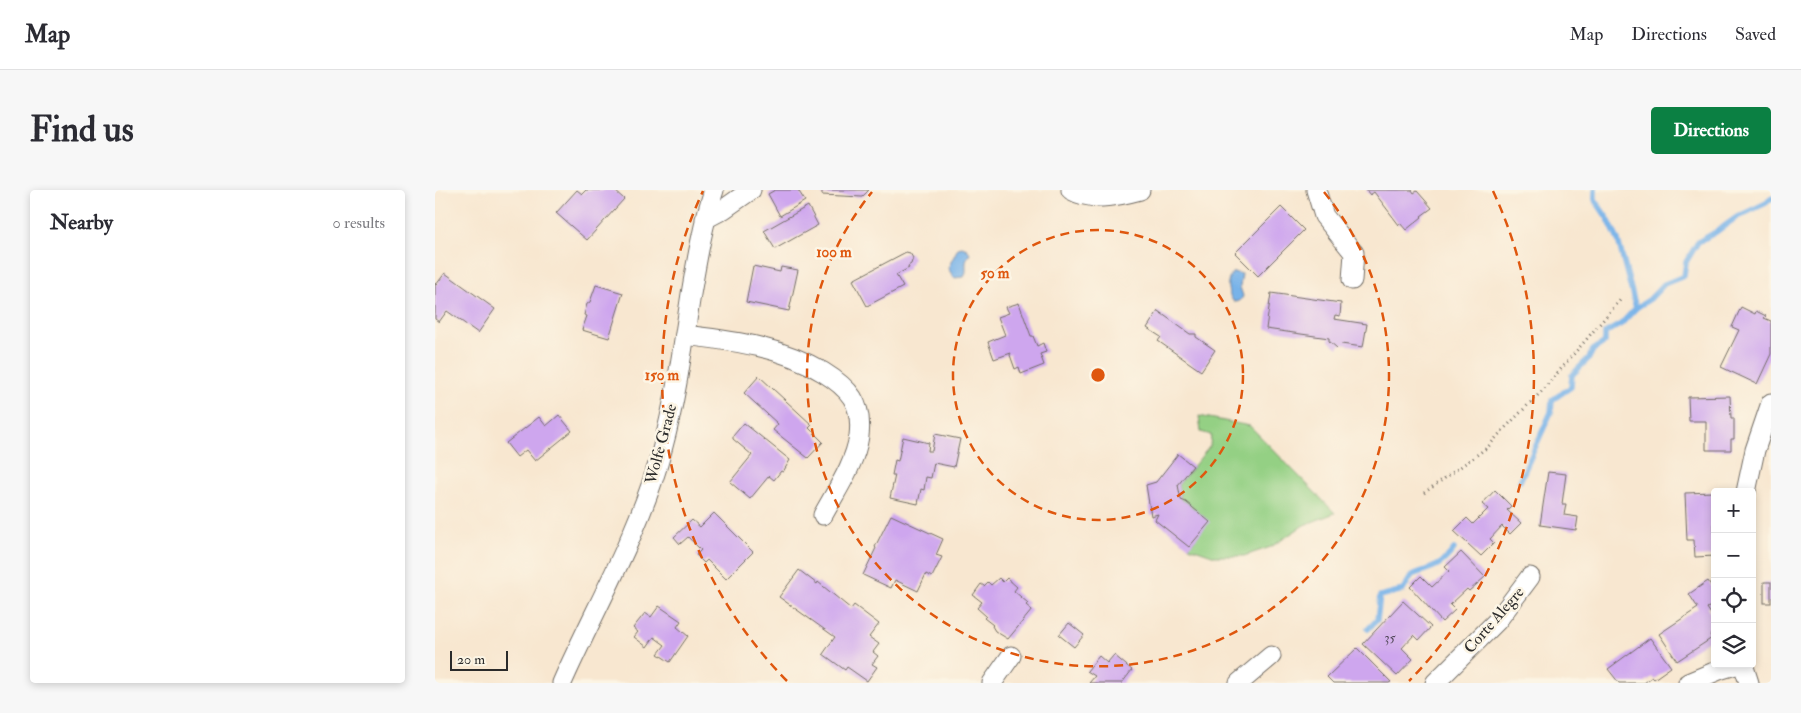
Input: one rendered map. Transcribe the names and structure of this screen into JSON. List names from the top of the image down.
{
  "streets": {
    "street": ["Wolfe Grade", "Corte Alegre"]
  },
  "house_numbers": ["35"],
  "scale_bar": "20 m",
  "page": {
    "header": "Map",
    "nav": ["Map", "Directions", "Saved"],
    "buttons": "Directions",
    "title": "Find us",
    "heading": ["Nearby", "0 results"],
    "map_buttons": ["+", "−"],
    "scale": "20 m"
  },
  "rings": ["100 m", "50 m", "150 m"]
}
